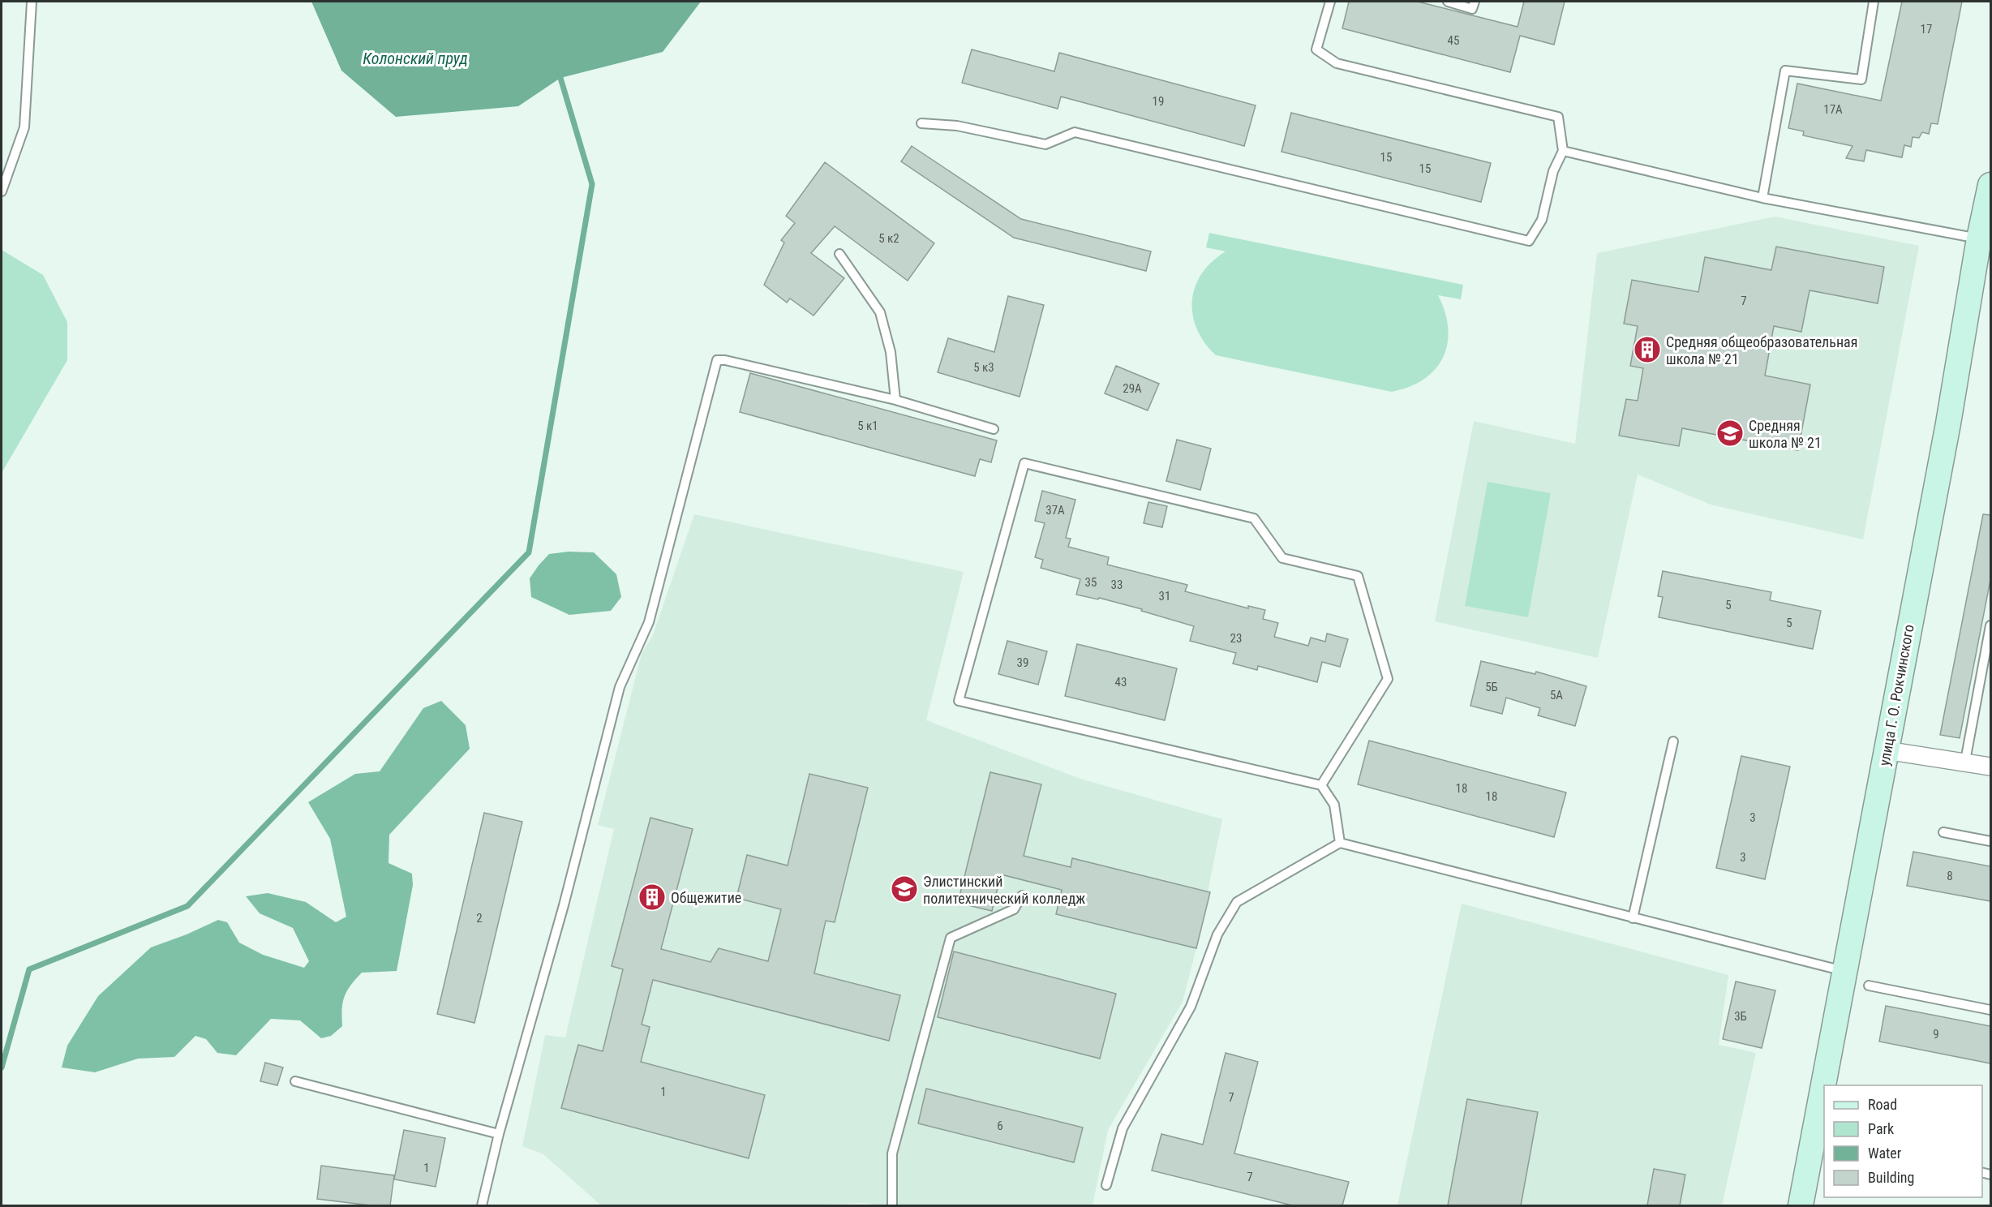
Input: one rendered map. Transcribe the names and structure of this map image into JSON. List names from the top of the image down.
{
  "streets": {
    "street": ["улица Г. О. Рокчинского"]
  },
  "water": ["Колонский пруд"],
  "places": {
    "building": ["Средняя общеобразовательная школа № 21", "Общежитие"],
    "school or university": ["Средняя школа № 21", "Элистинский политехнический колледж"]
  },
  "house_numbers": [
    "17",
    "45",
    "19",
    "17А",
    "15",
    "15",
    "5 к2",
    "7",
    "5 к3",
    "29А",
    "5 к1",
    "37А",
    "35",
    "33",
    "31",
    "5",
    "5",
    "23",
    "39",
    "43",
    "5Б",
    "5А",
    "18",
    "18",
    "3",
    "3",
    "8",
    "2",
    "3Б",
    "9",
    "1",
    "7",
    "6",
    "1",
    "7"
  ],
  "legend": [
    "Road",
    "Park",
    "Water",
    "Building"
  ]
}
